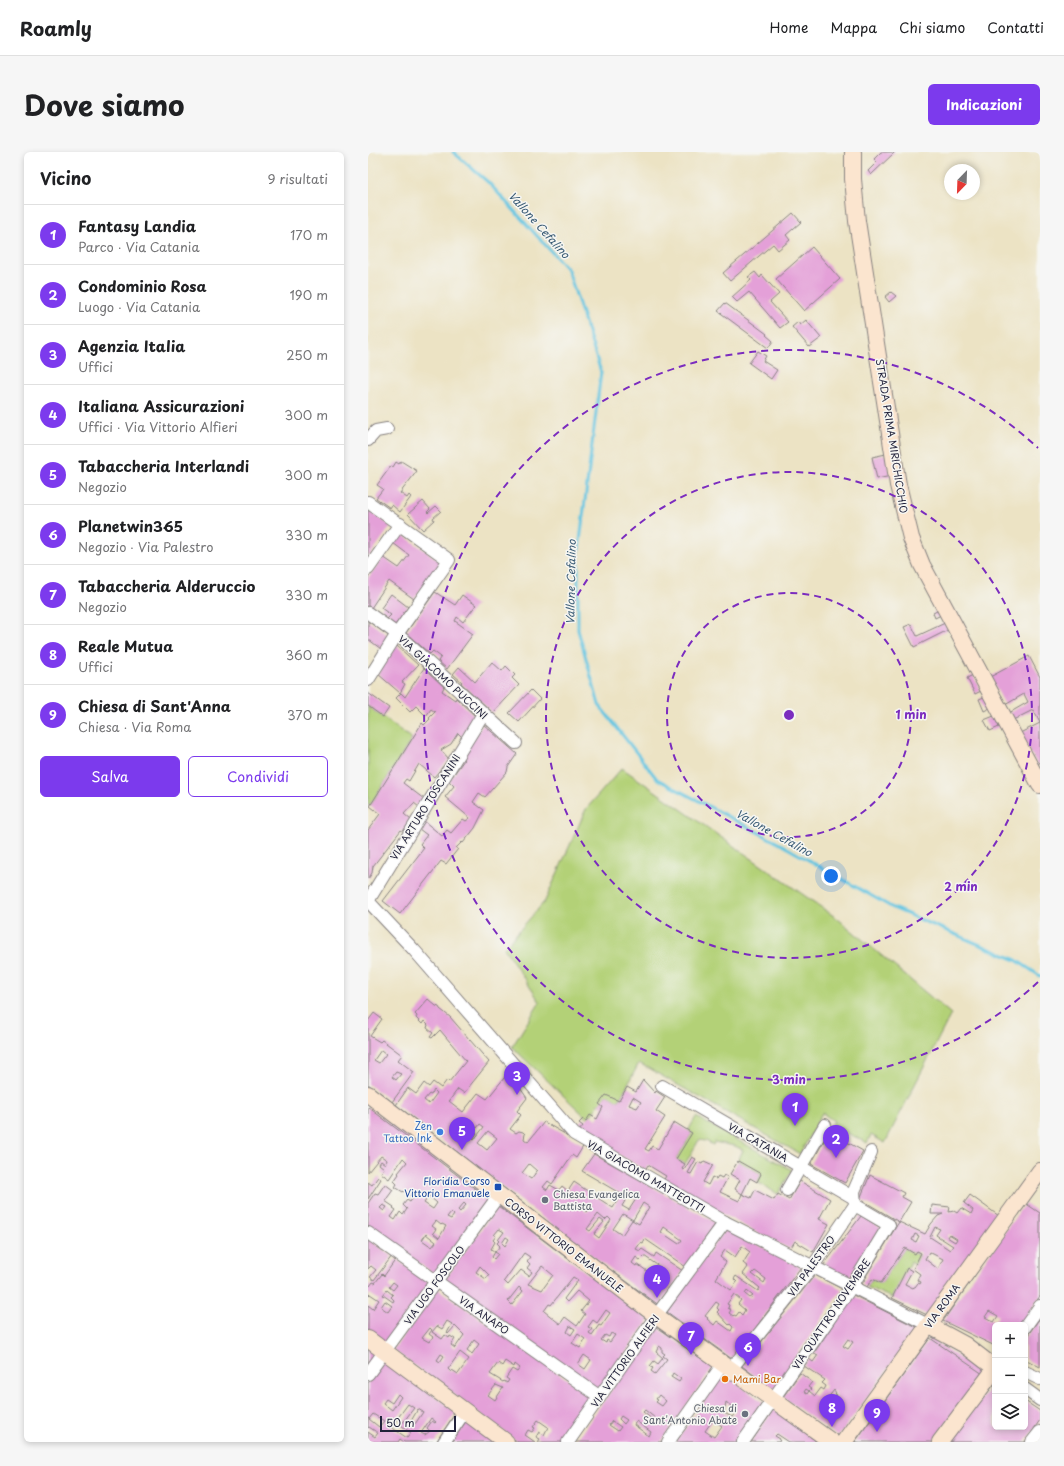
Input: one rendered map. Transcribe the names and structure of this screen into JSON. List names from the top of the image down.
{
  "streets": {
    "main road": [
      "STRADA PRIMA MIRICHICCHIO",
      "VIA GIACOMO MATTEOTTI",
      "CORSO VITTORIO EMANUELE",
      "VIA ROMA"
    ],
    "street": [
      "VIA GIACOMO PUCCINI",
      "VIA ARTURO TOSCANINI",
      "VIA CATANIA",
      "VIA PALESTRO",
      "VIA UGO FOSCOLO",
      "VIA QUATTRO NOVEMBRE",
      "VIA ANAPO",
      "VIA VITTORIO ALFIERI"
    ]
  },
  "crossings": [
    ["VIA GIACOMO PUCCINI", "VIA ARTURO TOSCANINI"],
    ["VIA ARTURO TOSCANINI", "VIA GIACOMO MATTEOTTI"],
    ["VIA CATANIA", "VIA PALESTRO"],
    ["VIA CATANIA", "VIA QUATTRO NOVEMBRE"],
    ["VIA GIACOMO MATTEOTTI", "VIA PALESTRO"],
    ["VIA GIACOMO MATTEOTTI", "VIA ROMA"],
    ["VIA GIACOMO MATTEOTTI", "VIA QUATTRO NOVEMBRE"],
    ["VIA GIACOMO MATTEOTTI", "VIA VITTORIO ALFIERI"],
    ["CORSO VITTORIO EMANUELE", "VIA PALESTRO"],
    ["CORSO VITTORIO EMANUELE", "VIA UGO FOSCOLO"],
    ["CORSO VITTORIO EMANUELE", "VIA QUATTRO NOVEMBRE"],
    ["CORSO VITTORIO EMANUELE", "VIA VITTORIO ALFIERI"],
    ["VIA UGO FOSCOLO", "VIA ANAPO"],
    ["VIA ANAPO", "VIA VITTORIO ALFIERI"]
  ],
  "water": ["Vallone Cefalino"],
  "places": {
    "other": [
      "Zen Tattoo Ink",
      "Chiesa Evangelica Battista",
      "Mami Bar",
      "Chiesa di Sant'Antonio Abate"
    ],
    "transit": ["Floridia Corso Vittorio Emanuele"]
  },
  "scale_bar": "50 m",
  "north": "bottom left",
  "page": {
    "header": "Roamly",
    "nav": [
      "Home",
      "Mappa",
      "Chi siamo",
      "Contatti"
    ],
    "title": "Dove siamo",
    "buttons": [
      "Indicazioni",
      ["Salva", "Condividi"]
    ],
    "heading": ["Vicino", "9 risultati"],
    "list": [
      {
        "mark": "1",
        "name": "Fantasy Landia",
        "note": "Parco · Via Catania",
        "value": "170 m"
      },
      {
        "mark": "2",
        "name": "Condominio Rosa",
        "note": "Luogo · Via Catania",
        "value": "190 m"
      },
      {
        "mark": "3",
        "name": "Agenzia Italia",
        "note": "Uffici",
        "value": "250 m"
      },
      {
        "mark": "4",
        "name": "Italiana Assicurazioni",
        "note": "Uffici · Via Vittorio Alfieri",
        "value": "300 m"
      },
      {
        "mark": "5",
        "name": "Tabaccheria Interlandi",
        "note": "Negozio",
        "value": "300 m"
      },
      {
        "mark": "6",
        "name": "Planetwin365",
        "note": "Negozio · Via Palestro",
        "value": "330 m"
      },
      {
        "mark": "7",
        "name": "Tabaccheria Alderuccio",
        "note": "Negozio",
        "value": "330 m"
      },
      {
        "mark": "8",
        "name": "Reale Mutua",
        "note": "Uffici",
        "value": "360 m"
      },
      {
        "mark": "9",
        "name": "Chiesa di Sant'Anna",
        "note": "Chiesa · Via Roma",
        "value": "370 m"
      }
    ],
    "pins": [
      "3",
      "1",
      "5",
      "2",
      "4",
      "7",
      "6",
      "8",
      "9"
    ],
    "map_buttons": ["+", "−"],
    "scale": "50 m"
  },
  "rings": ["1 min", "2 min", "3 min"]
}
